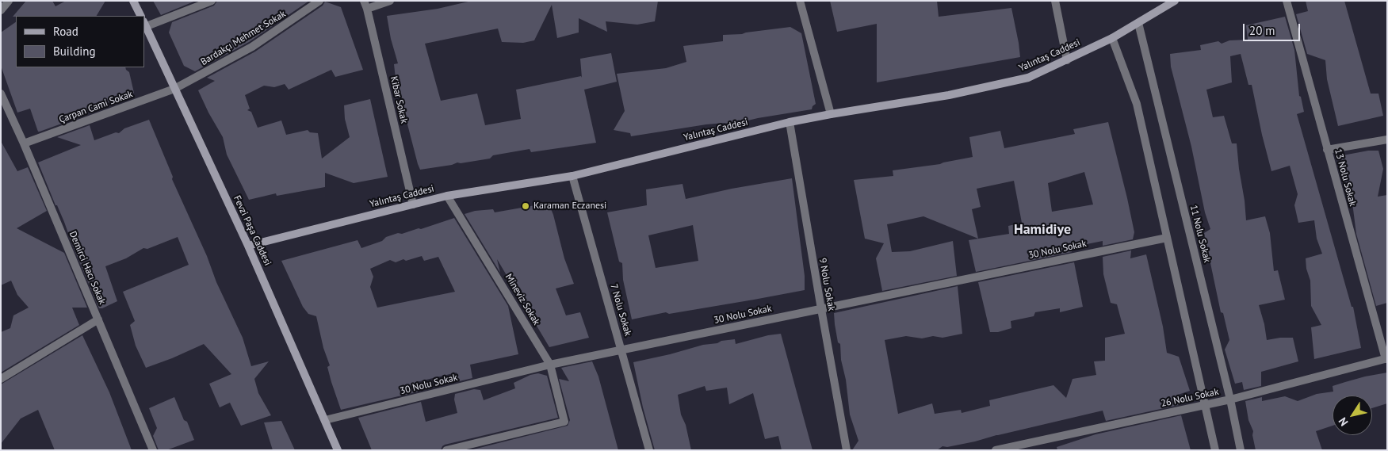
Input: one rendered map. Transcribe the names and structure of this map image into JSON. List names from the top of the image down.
{
  "streets": {
    "main road": ["Yalıntaş Caddesi", "Fevzi Paşa Caddesi"],
    "street": [
      "Bardakçı Mehmet Sokak",
      "Kibar Sokak",
      "Çarpan Cami Sokak",
      "13 Nolu Sokak",
      "11 Nolu Sokak",
      "30 Nolu Sokak",
      "Demirci Hacı Sokak",
      "9 Nolu Sokak",
      "Mineviz Sokak",
      "7 Nolu Sokak",
      "26 Nolu Sokak"
    ]
  },
  "crossings": [
    ["Bardakçı Mehmet Sokak", "Çarpan Cami Sokak"],
    ["Bardakçı Mehmet Sokak", "Fevzi Paşa Caddesi"],
    ["Yalıntaş Caddesi", "Kibar Sokak"],
    ["Yalıntaş Caddesi", "Fevzi Paşa Caddesi"],
    ["Yalıntaş Caddesi", "11 Nolu Sokak"],
    ["Yalıntaş Caddesi", "9 Nolu Sokak"],
    ["Yalıntaş Caddesi", "Mineviz Sokak"],
    ["Yalıntaş Caddesi", "7 Nolu Sokak"],
    ["Çarpan Cami Sokak", "Fevzi Paşa Caddesi"],
    ["Çarpan Cami Sokak", "Demirci Hacı Sokak"],
    ["13 Nolu Sokak", "26 Nolu Sokak"],
    ["Fevzi Paşa Caddesi", "30 Nolu Sokak"],
    ["11 Nolu Sokak", "26 Nolu Sokak"],
    ["30 Nolu Sokak", "9 Nolu Sokak"],
    ["30 Nolu Sokak", "Mineviz Sokak"],
    ["30 Nolu Sokak", "7 Nolu Sokak"]
  ],
  "districts": ["Hamidiye"],
  "places": ["Karaman Eczanesi"],
  "legend": ["Road", "Building"],
  "scale_bar": "20 m",
  "north": "bottom left"
}
